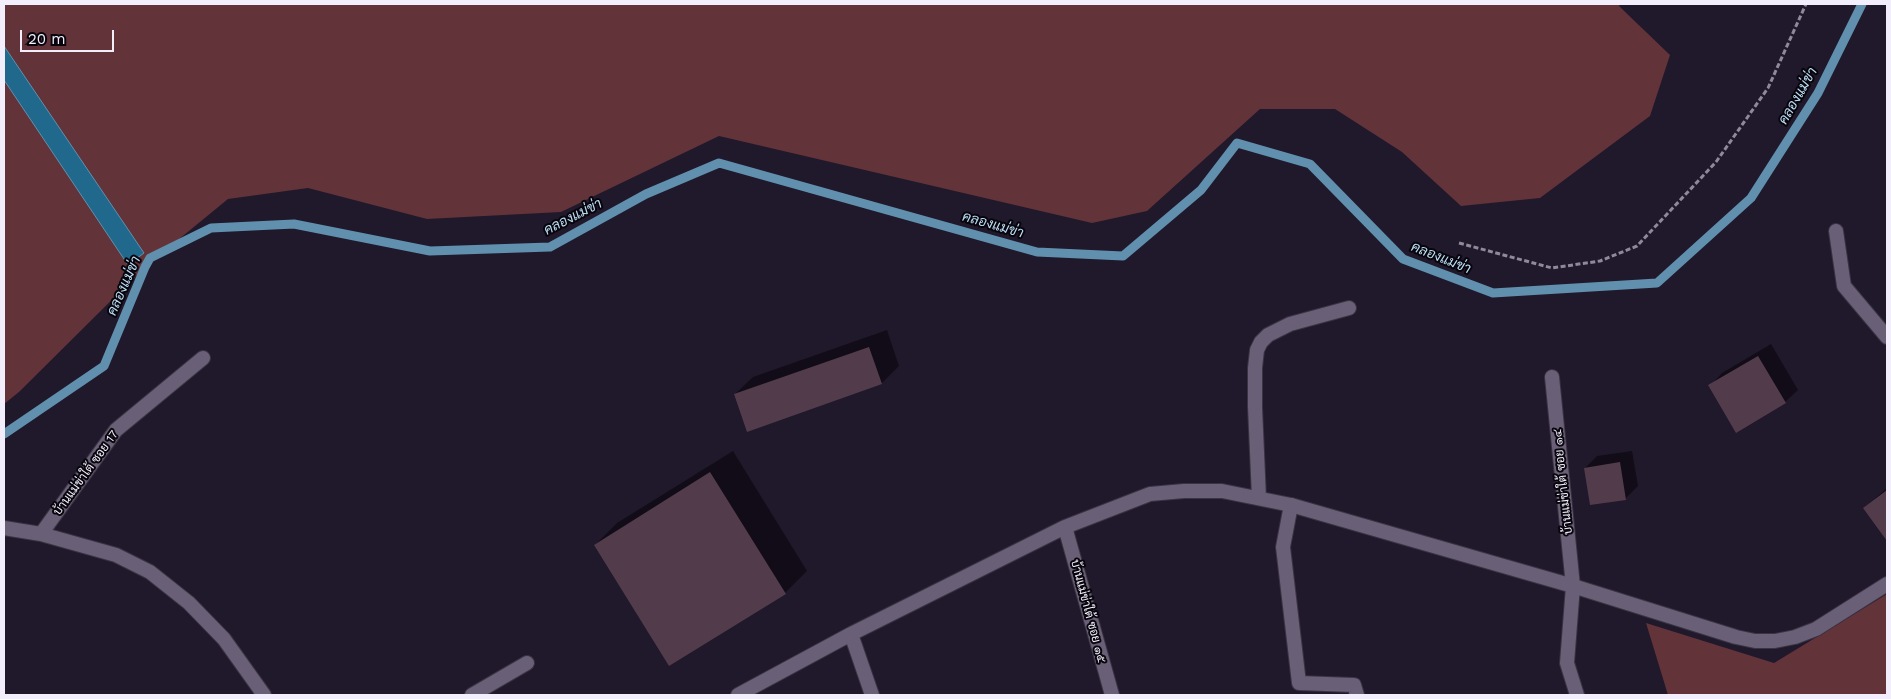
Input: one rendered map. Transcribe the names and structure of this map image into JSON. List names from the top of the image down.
{
  "streets": {
    "street": ["บ้านแม่ข่าใต้ ซอย 17", "บ้านแม่ข่าใต้ ซอย ๑๔", "บ้านแม่ข่าใต้ ซอย ๑๕"]
  },
  "water": ["คลองแม่ข่า"],
  "scale_bar": "20 m"
}
